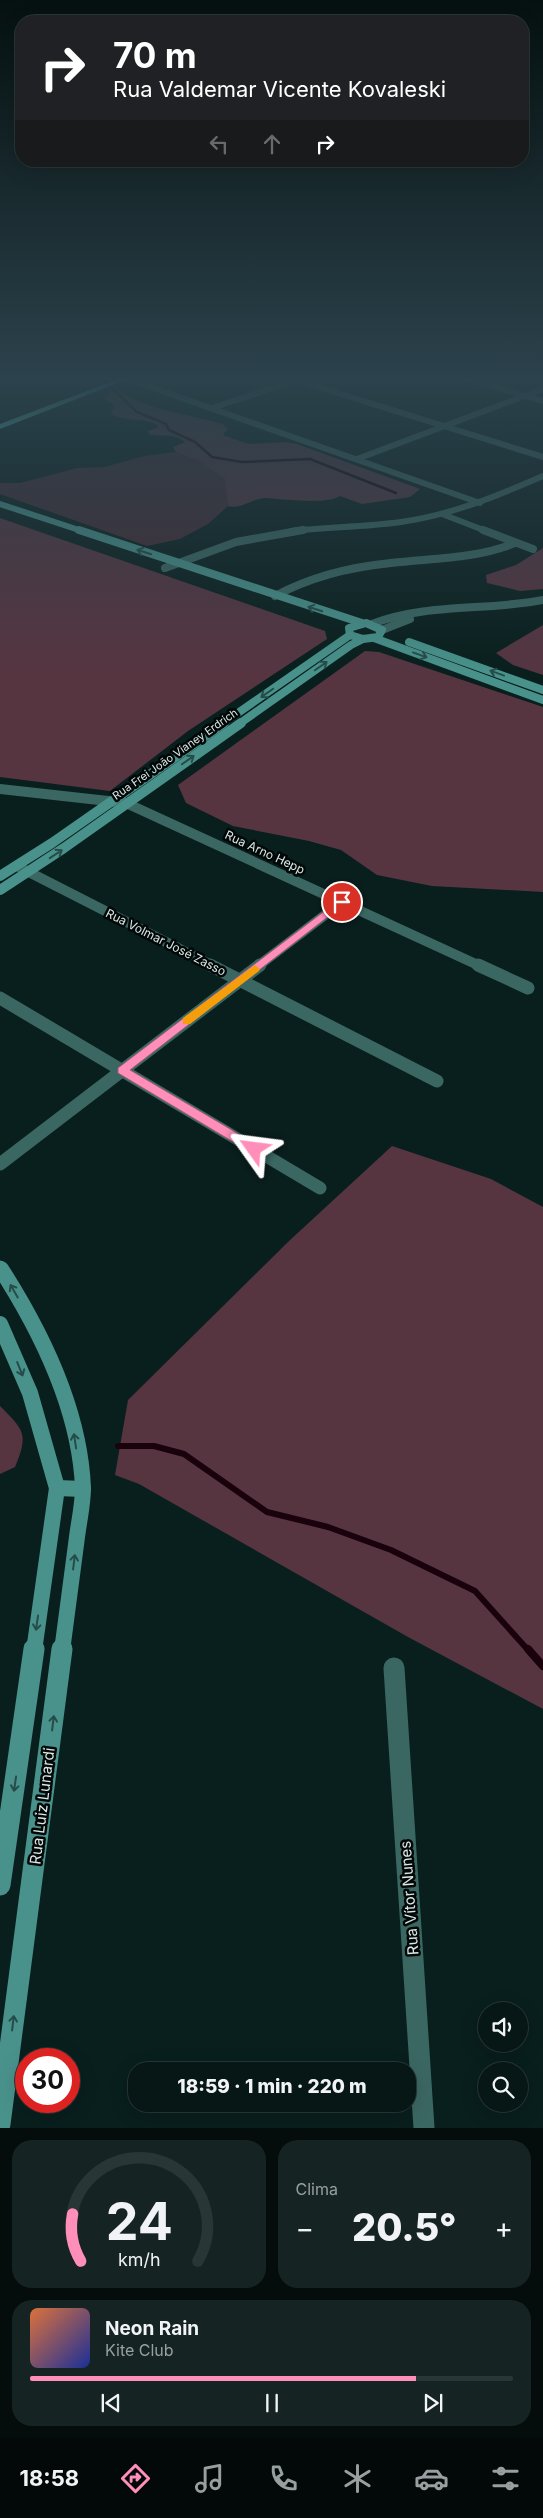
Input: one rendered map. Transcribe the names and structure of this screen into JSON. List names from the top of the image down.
{
  "streets": {
    "street": [
      "Rua Frei João Vianey Erdrich",
      "Rua Arno Hepp",
      "Rua Volmar José Zasso",
      "Rua Luiz Lunardi",
      "Rua Vítor Nunes"
    ]
  },
  "crossings": [
    ["Rua Frei João Vianey Erdrich", "Rua Arno Hepp"],
    ["Rua Frei João Vianey Erdrich", "Rua Volmar José Zasso"]
  ],
  "page": {
    "turn": ["70 m", "Rua Valdemar Vicente Kovaleski"],
    "limit": "30",
    "trip": "18:59 · 1 min · 220 m",
    "tile": "Clima",
    "heat": ["−", "20.5°", "+"],
    "song": ["Neon Rain", "Kite Club"],
    "tabs": "18:58",
    "gauge": ["24", "km/h"]
  }
}
